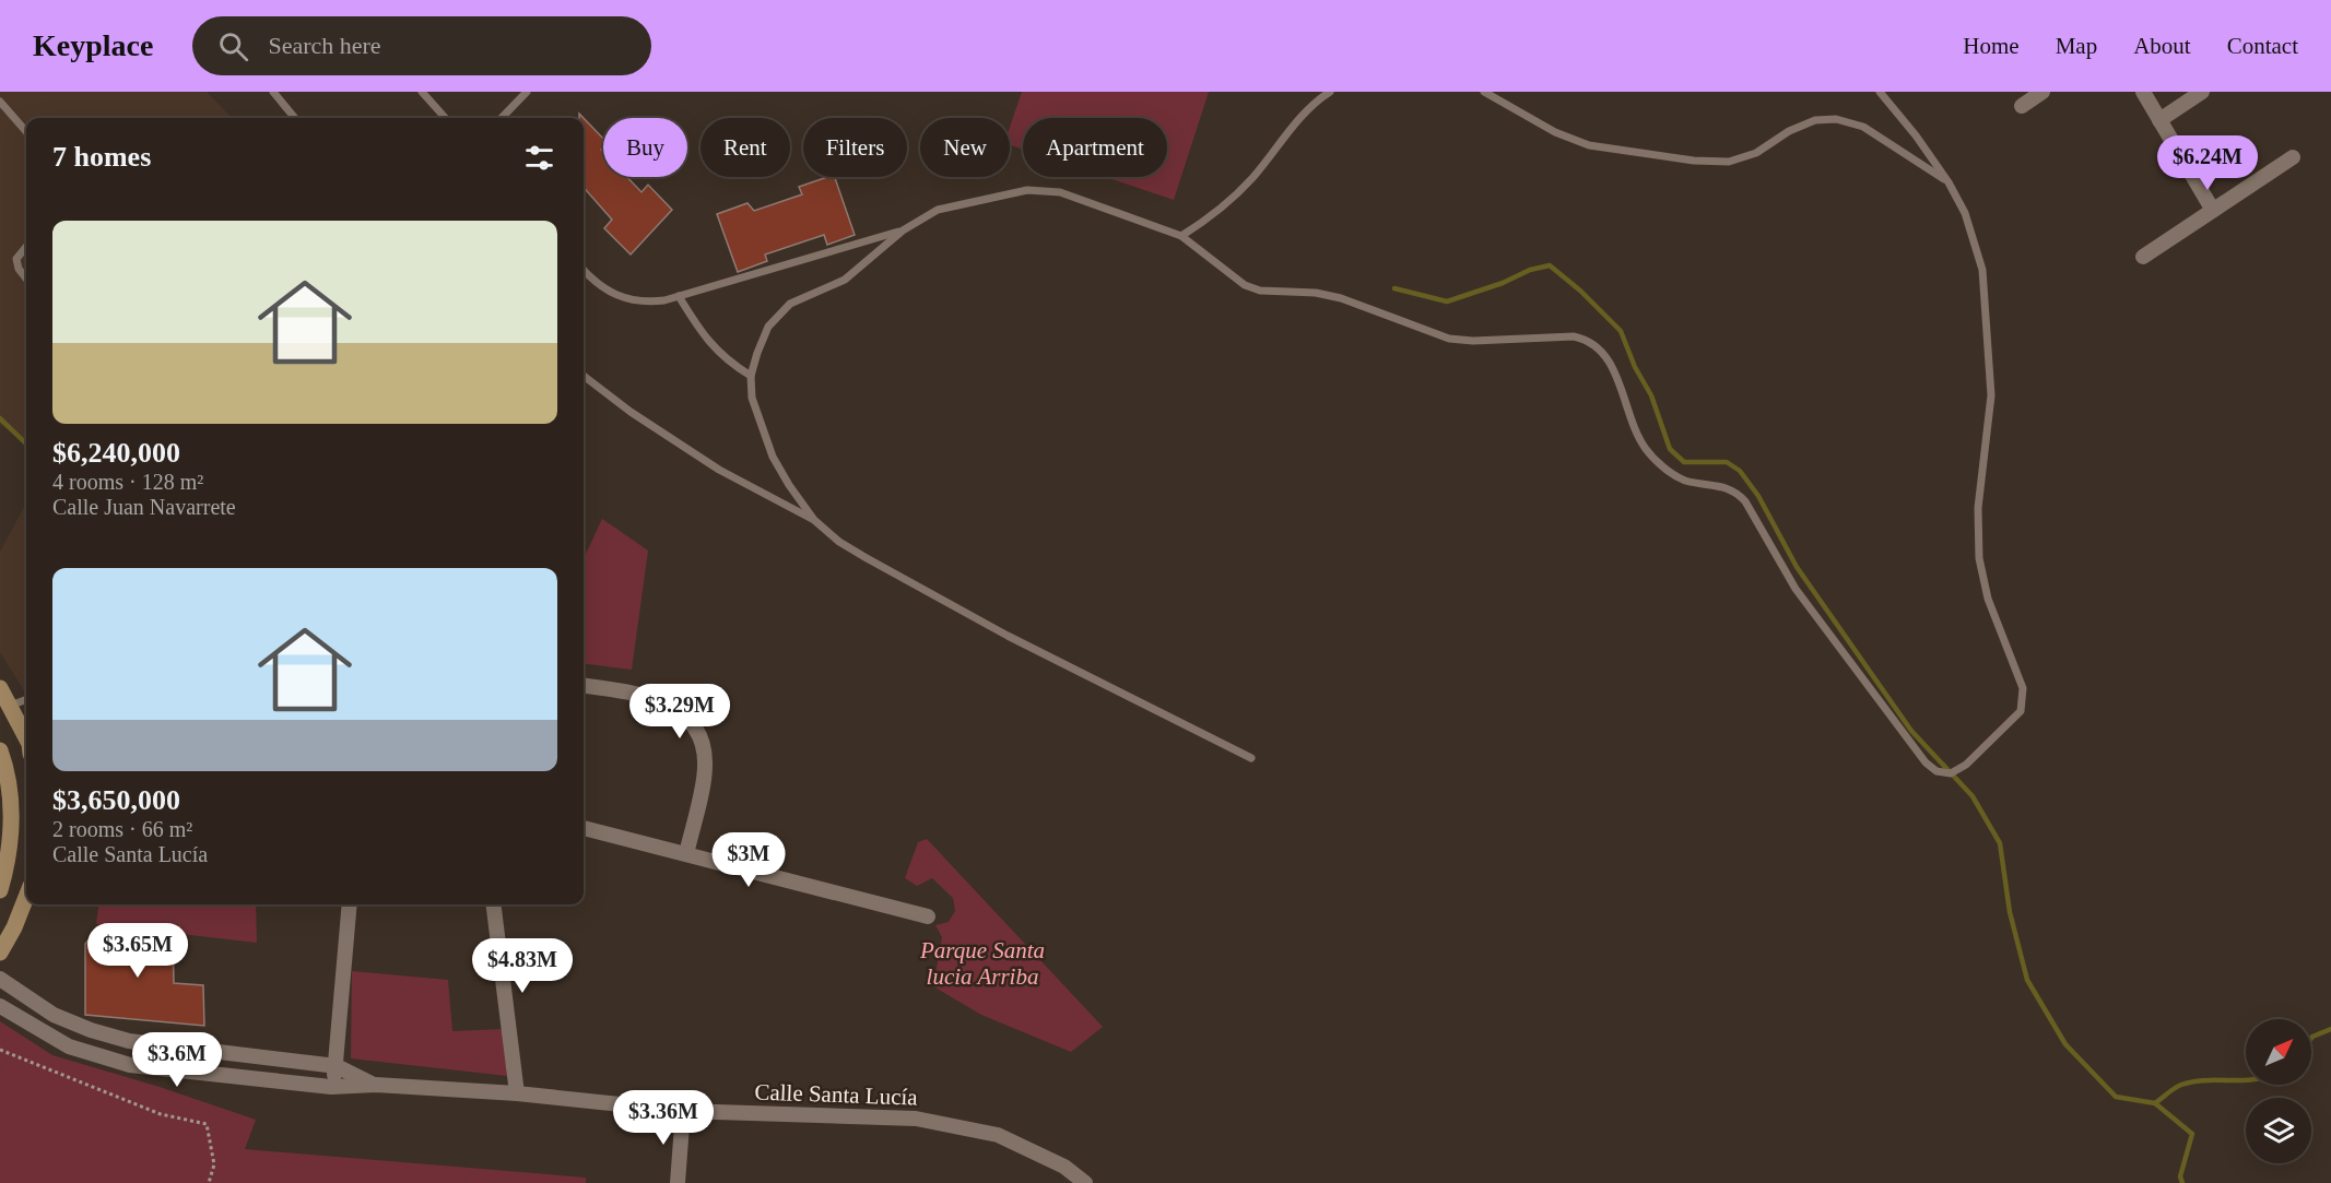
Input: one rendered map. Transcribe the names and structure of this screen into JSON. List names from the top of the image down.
{
  "streets": {
    "street": ["Calle Santa Lucía"]
  },
  "parks": ["Parque Santa lucia Arriba"],
  "north": "top right",
  "page": {
    "header": "Keyplace",
    "search": "Search here",
    "nav": [
      "Home",
      "Map",
      "About",
      "Contact"
    ],
    "chip": [
      "Buy",
      "Rent",
      "Filters",
      "New",
      "Apartment"
    ],
    "heading": "7 homes",
    "price": [
      "$6.24M",
      "$3.29M",
      "$3M",
      "$3.65M",
      "$4.83M",
      "$3.6M",
      "$3.36M"
    ],
    "list": [
      {
        "name": "$6,240,000",
        "note": "4 rooms · 128 m² · Calle Juan Navarrete"
      },
      {
        "name": "$3,650,000",
        "note": "2 rooms · 66 m² · Calle Santa Lucía"
      }
    ]
  }
}
